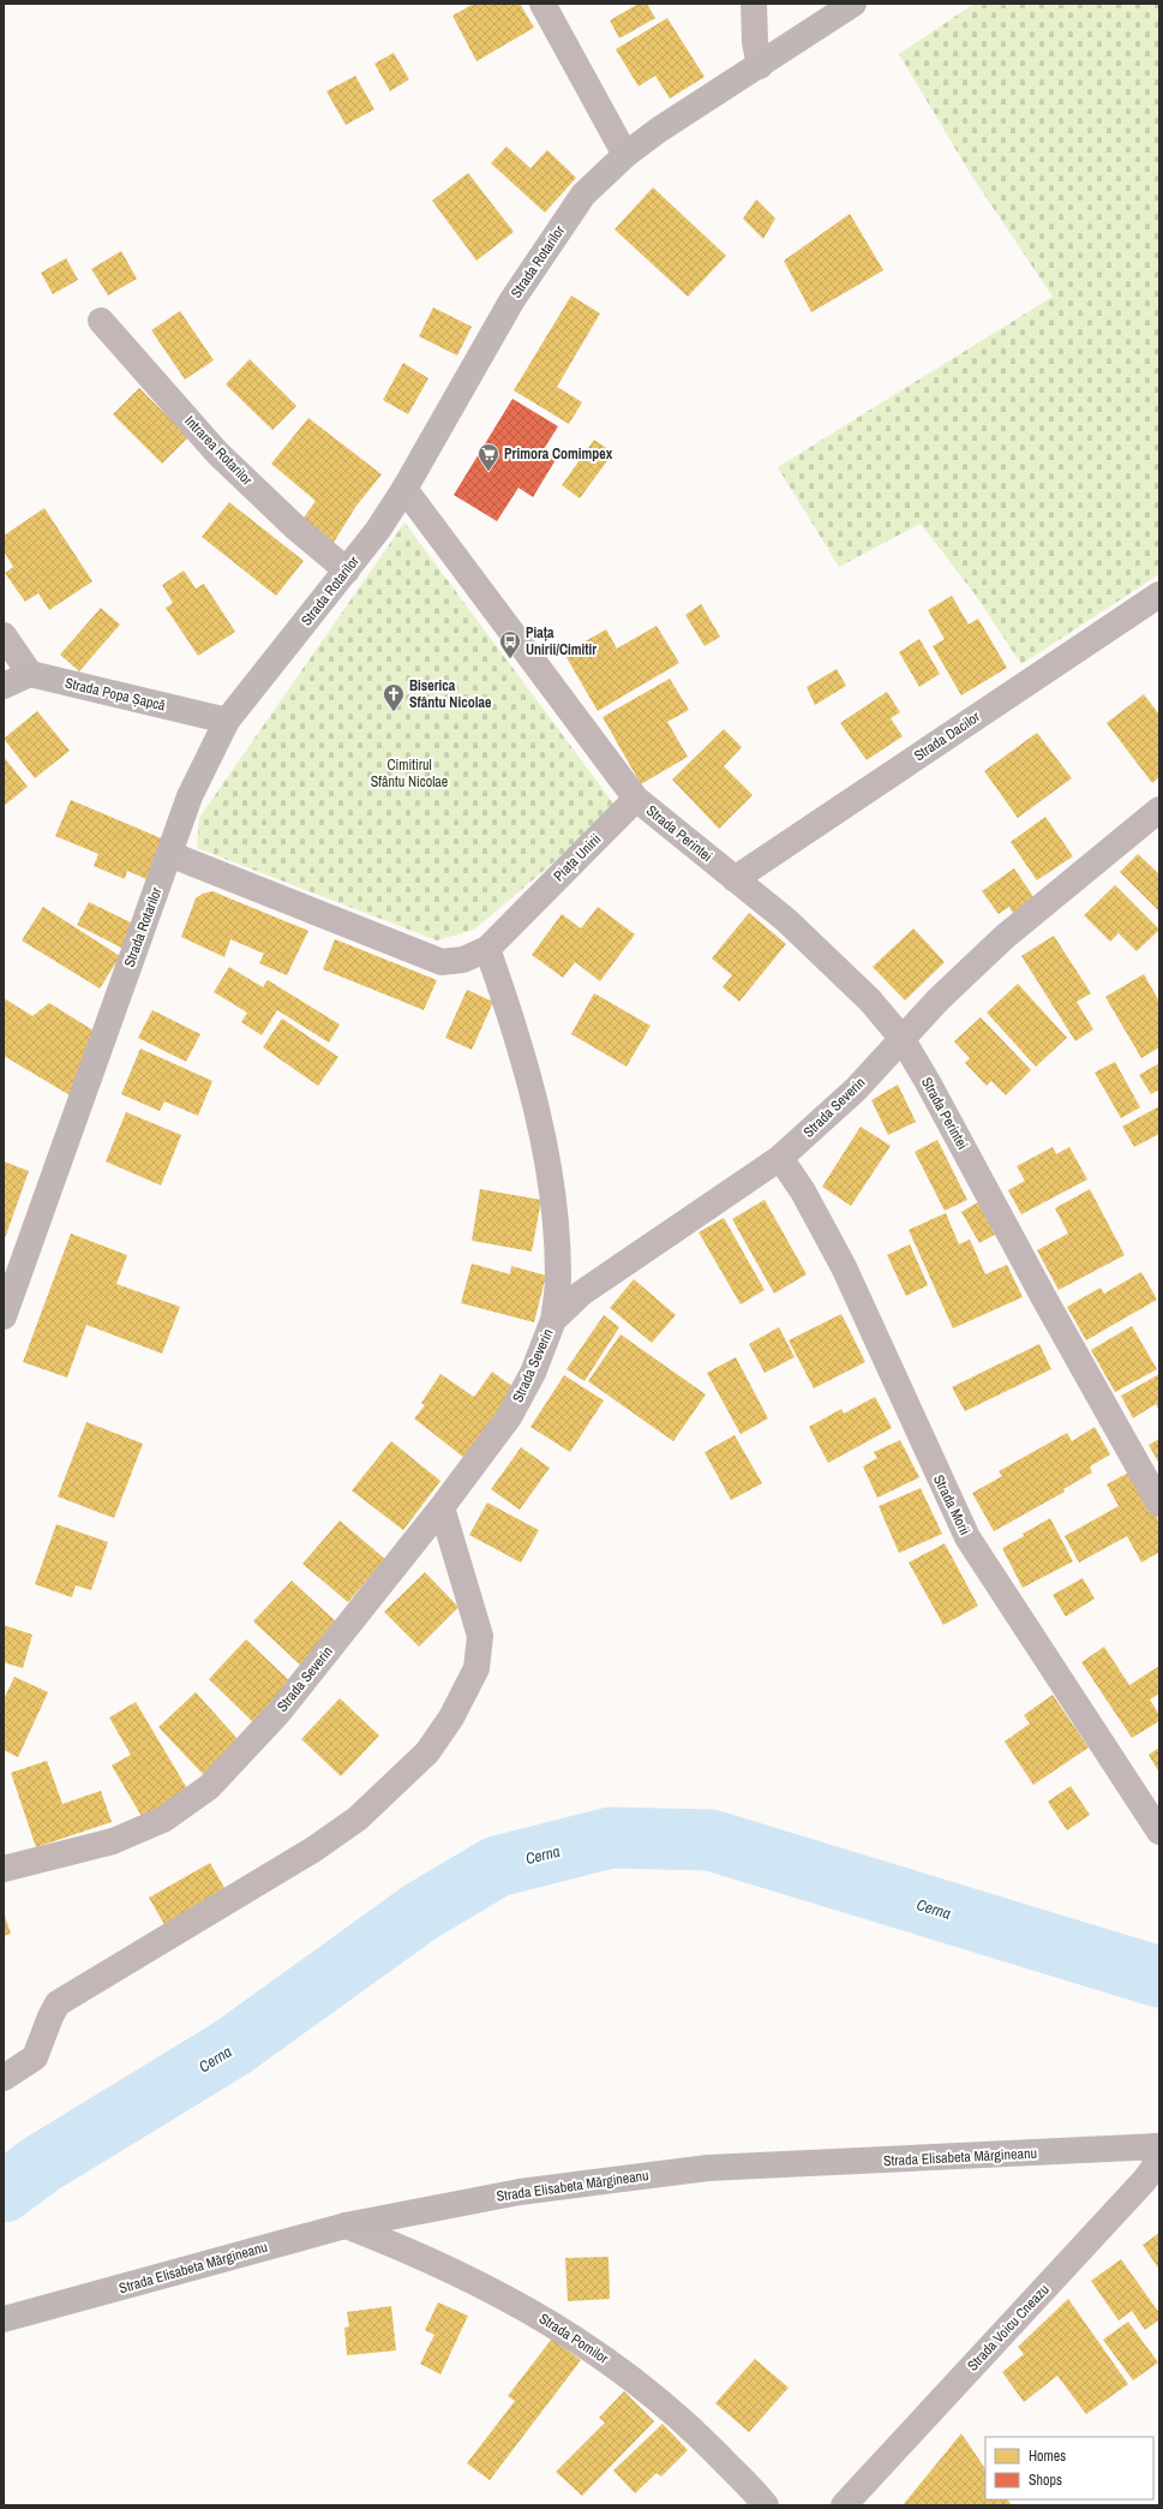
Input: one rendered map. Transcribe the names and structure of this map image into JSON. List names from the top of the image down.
{
  "streets": {
    "street": [
      "Strada Rotarilor",
      "Intrarea Rotarilor",
      "Strada Popa Șapcă",
      "Strada Dacilor",
      "Strada Perintei",
      "Piața Unirii",
      "Strada Severin",
      "Strada Morii",
      "Strada Elisabeta Mărgineanu",
      "Strada Voicu Cneazu",
      "Strada Pomilor"
    ]
  },
  "crossings": [
    ["Strada Rotarilor", "Intrarea Rotarilor"],
    ["Strada Rotarilor", "Strada Popa Șapcă"],
    ["Strada Rotarilor", "Piața Unirii"],
    ["Strada Dacilor", "Strada Perintei"],
    ["Strada Perintei", "Piața Unirii"],
    ["Strada Perintei", "Strada Severin"],
    ["Strada Severin", "Strada Morii"],
    ["Strada Elisabeta Mărgineanu", "Strada Voicu Cneazu"],
    ["Strada Elisabeta Mărgineanu", "Strada Pomilor"]
  ],
  "water": ["Cerna"],
  "parks": ["Cimitirul Sfântu Nicolae"],
  "places": {
    "supermarket": ["Primora Comimpex"],
    "bus stop": ["Piața Unirii/Cimitir"],
    "church": ["Biserica Sfântu Nicolae"]
  },
  "legend": ["Homes", "Shops"]
}
